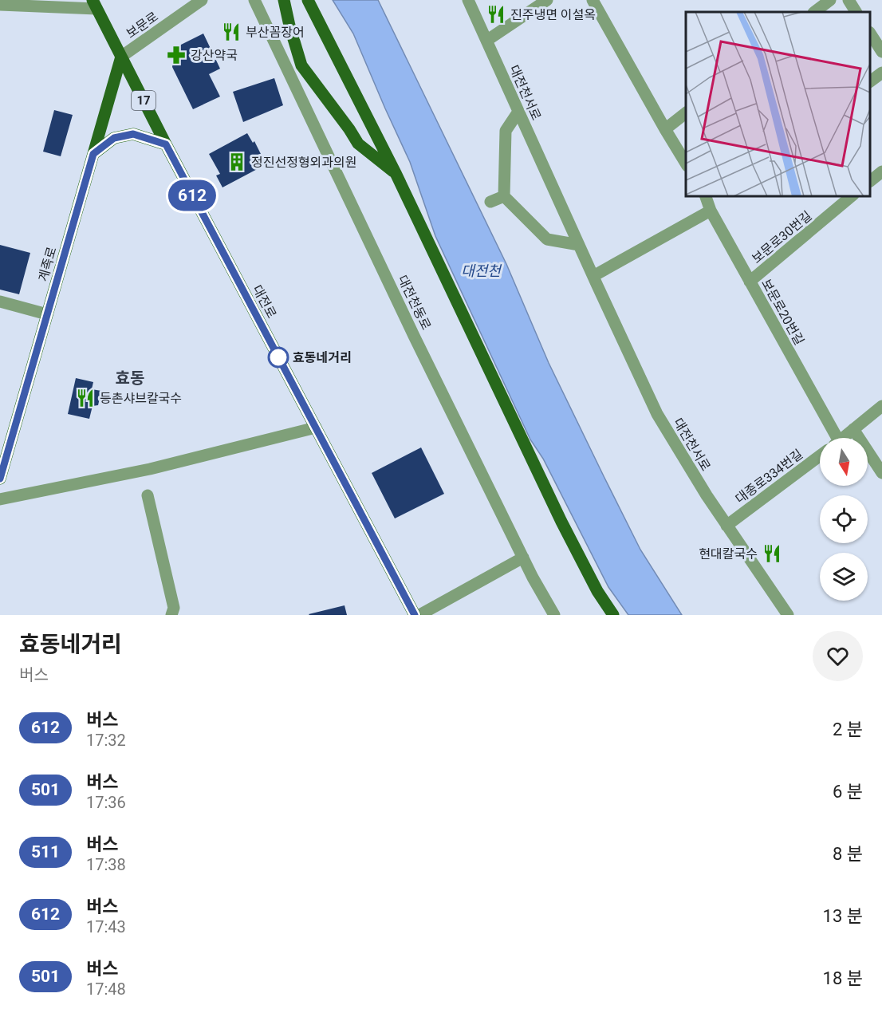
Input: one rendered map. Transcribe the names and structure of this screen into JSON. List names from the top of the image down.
{
  "streets": {
    "main road": ["17", "계족로", "대전로"],
    "street": [
      "보문로",
      "대전천서로",
      "보문로30번길",
      "대전천동로",
      "보문로20번길",
      "대종로334번길"
    ]
  },
  "crossings": [
    ["보문로", "계족로"],
    ["보문로", "대전로"],
    ["대전천서로", "대종로334번길"],
    ["보문로30번길", "보문로20번길"],
    ["계족로", "대전로"]
  ],
  "districts": ["효동"],
  "water": ["대전천"],
  "places": {
    "restaurant": [
      "진주냉면 이설옥",
      "부산꼼장어",
      "등촌샤브칼국수",
      "현대칼국수"
    ],
    "pharmacy": ["강산약국"],
    "building": ["정진선정형외과의원"],
    "other": ["효동네거리"]
  },
  "lines": ["bus line 612"],
  "north": "bottom",
  "page": {
    "on_map": "612",
    "heading": ["효동네거리", "버스"],
    "list": [
      {
        "mark": "612",
        "name": "버스",
        "note": "17:32",
        "value": "2 분"
      },
      {
        "mark": "501",
        "name": "버스",
        "note": "17:36",
        "value": "6 분"
      },
      {
        "mark": "511",
        "name": "버스",
        "note": "17:38",
        "value": "8 분"
      },
      {
        "mark": "612",
        "name": "버스",
        "note": "17:43",
        "value": "13 분"
      },
      {
        "mark": "501",
        "name": "버스",
        "note": "17:48",
        "value": "18 분"
      }
    ]
  }
}
